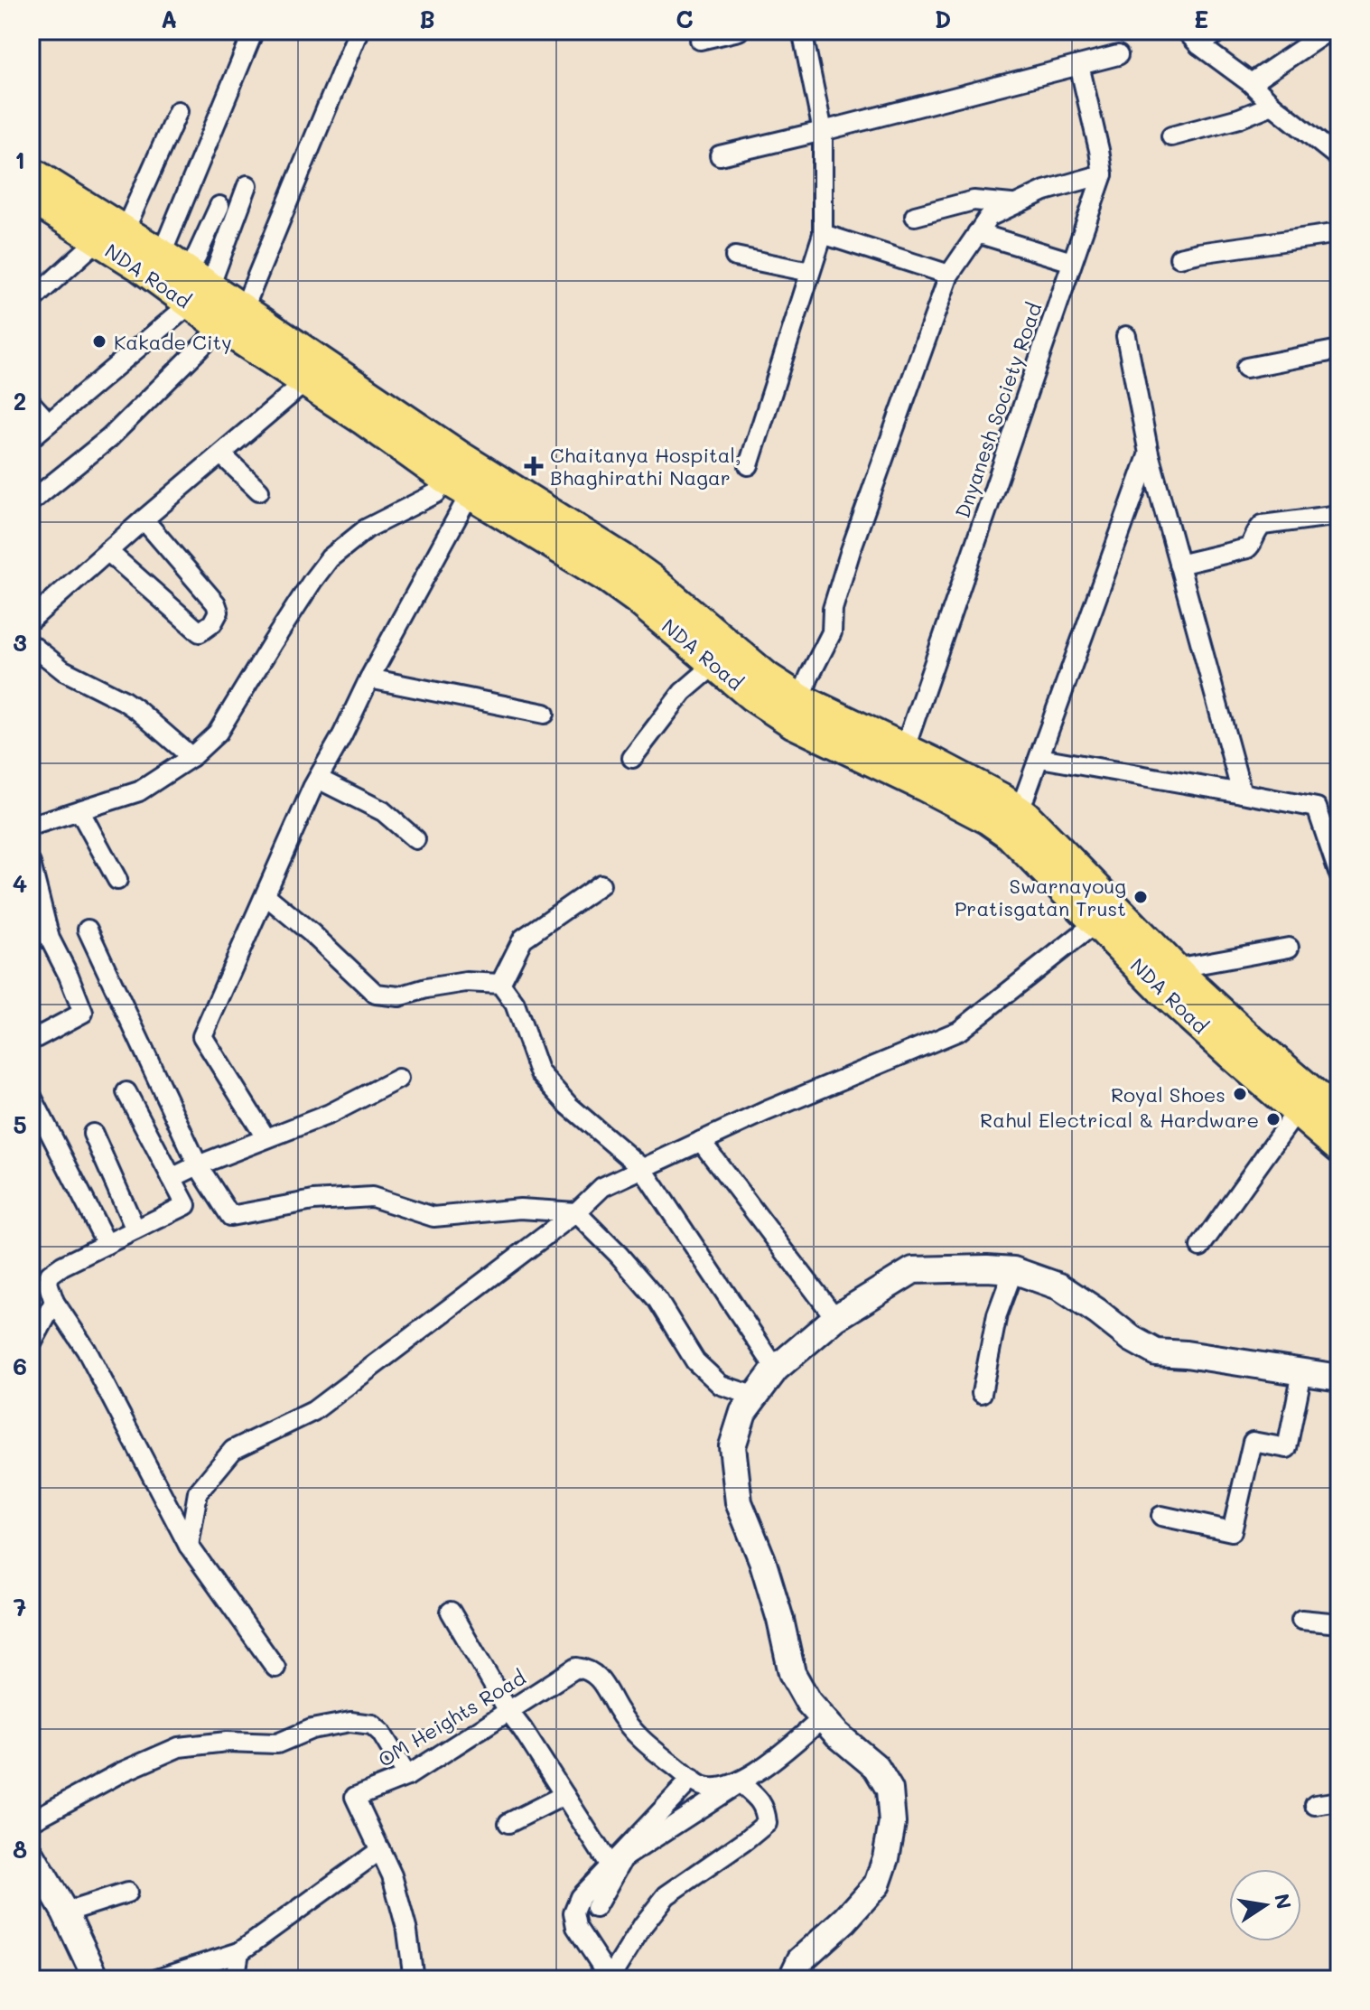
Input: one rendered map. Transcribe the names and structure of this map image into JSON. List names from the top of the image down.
{
  "streets": {
    "main road": ["NDA Road"],
    "street": ["Dnyanesh Society Road", "OM Heights Road"]
  },
  "crossings": [
    ["NDA Road", "Dnyanesh Society Road"]
  ],
  "places": {
    "other": [
      "Kakade City",
      "Swarnayoug Pratisgatan Trust",
      "Royal Shoes",
      "Rahul Electrical & Hardware"
    ],
    "health": ["Chaitanya Hospital, Bhaghirathi Nagar"]
  },
  "north": "right",
  "grid": {
    "columns": [
      "A",
      "B",
      "C",
      "D",
      "E"
    ],
    "rows": [
      "1",
      "2",
      "3",
      "4",
      "5",
      "6",
      "7",
      "8"
    ]
  }
}
